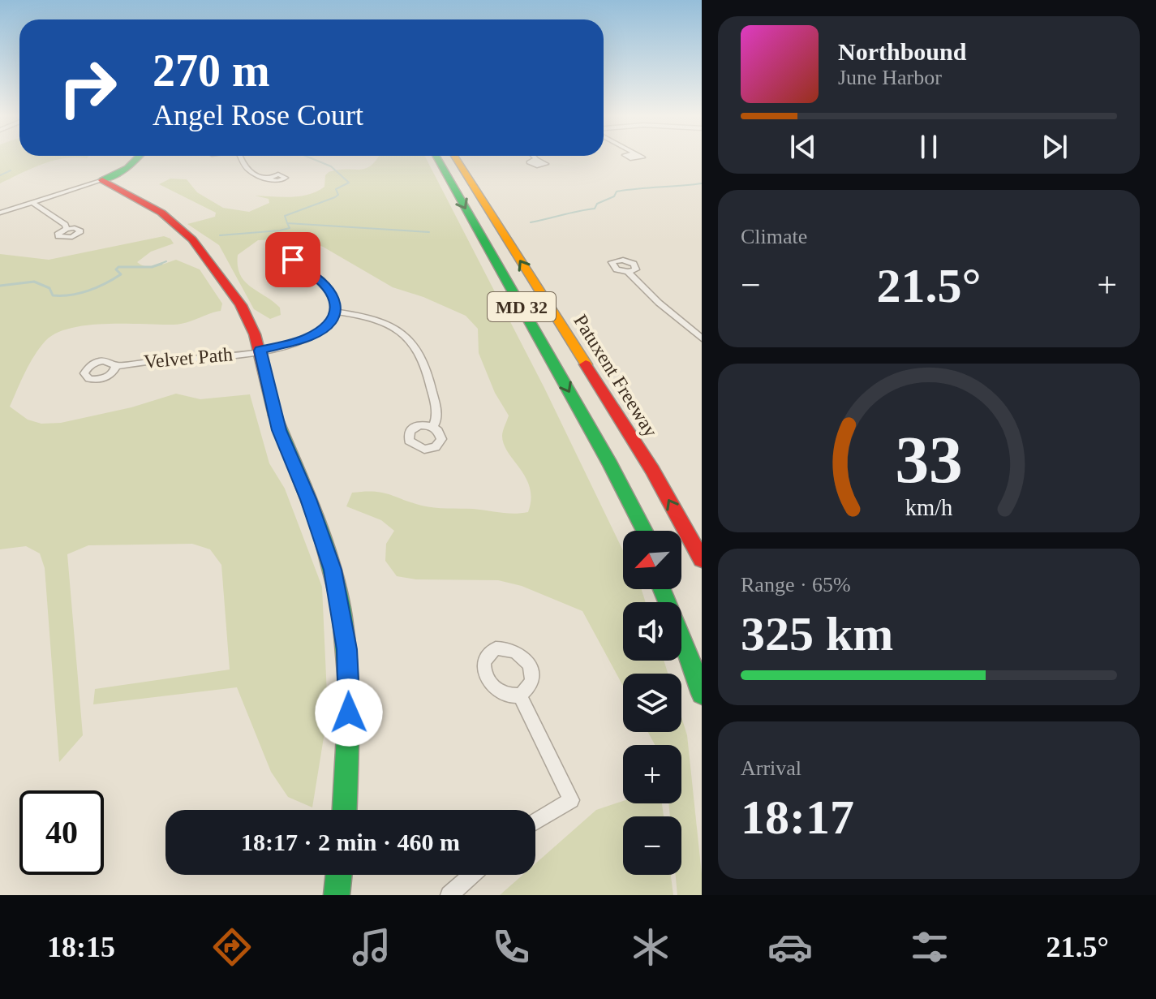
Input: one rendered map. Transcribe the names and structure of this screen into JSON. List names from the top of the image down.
{
  "streets": {
    "main road": ["MD 32", "Patuxent Freeway"],
    "street": ["Velvet Path"]
  },
  "north": "bottom left",
  "page": {
    "turn": ["270 m", "Angel Rose Court"],
    "song": ["Northbound", "June Harbor"],
    "tile": [
      "Climate",
      ["Range · 65%", "325 km"],
      ["Arrival", "18:17"]
    ],
    "heat": ["−", "21.5°", "+"],
    "map_buttons": ["+", "−"],
    "limit": "40",
    "trip": "18:17 · 2 min · 460 m",
    "tabs": ["18:15", "21.5°"],
    "gauge": ["33", "km/h"]
  }
}
